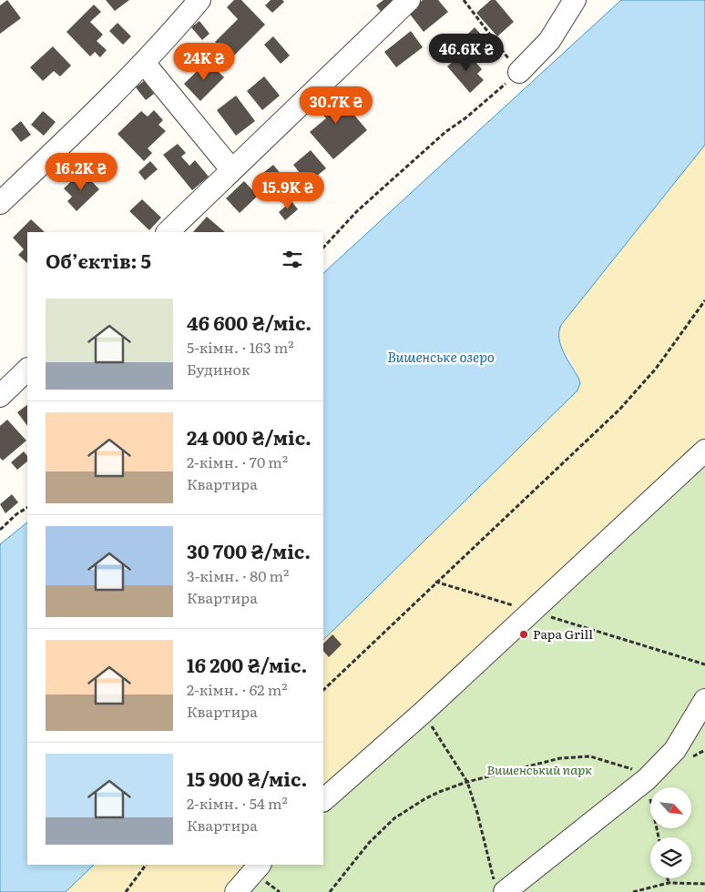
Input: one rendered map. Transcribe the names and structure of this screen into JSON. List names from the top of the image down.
{
  "water": ["Вишенське озеро"],
  "parks": ["Вишенський парк"],
  "places": ["Papa Grill"],
  "north": "bottom right",
  "page": {
    "price": [
      "46.6K ₴",
      "24K ₴",
      "30.7K ₴",
      "16.2K ₴",
      "15.9K ₴"
    ],
    "heading": "Об’єктів: 5",
    "list": [
      {
        "name": "46 600 ₴/міс.",
        "note": "5-кімн. · 163 m² · Будинок"
      },
      {
        "name": "24 000 ₴/міс.",
        "note": "2-кімн. · 70 m² · Квартира"
      },
      {
        "name": "30 700 ₴/міс.",
        "note": "3-кімн. · 80 m² · Квартира"
      },
      {
        "name": "16 200 ₴/міс.",
        "note": "2-кімн. · 62 m² · Квартира"
      },
      {
        "name": "15 900 ₴/міс.",
        "note": "2-кімн. · 54 m² · Квартира"
      }
    ]
  }
}
